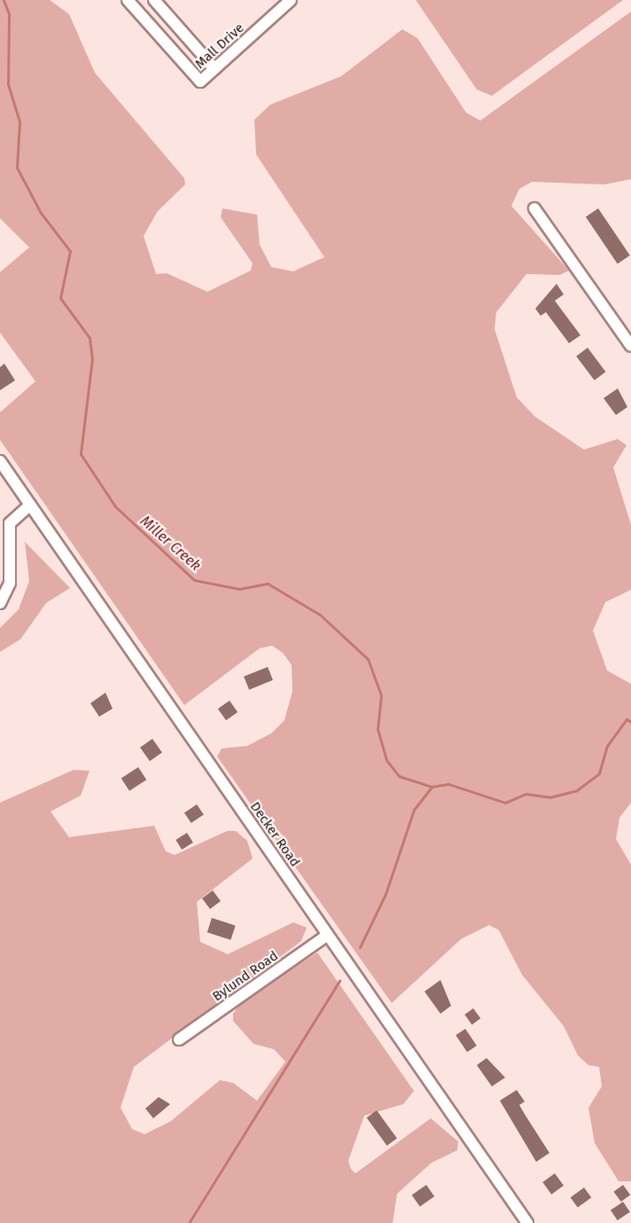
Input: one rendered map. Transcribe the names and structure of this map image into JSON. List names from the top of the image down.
{
  "streets": {
    "street": ["Mall Drive", "Decker Road", "Bylund Road"]
  },
  "crossings": [
    ["Decker Road", "Bylund Road"]
  ],
  "water": ["Miller Creek"]
}
